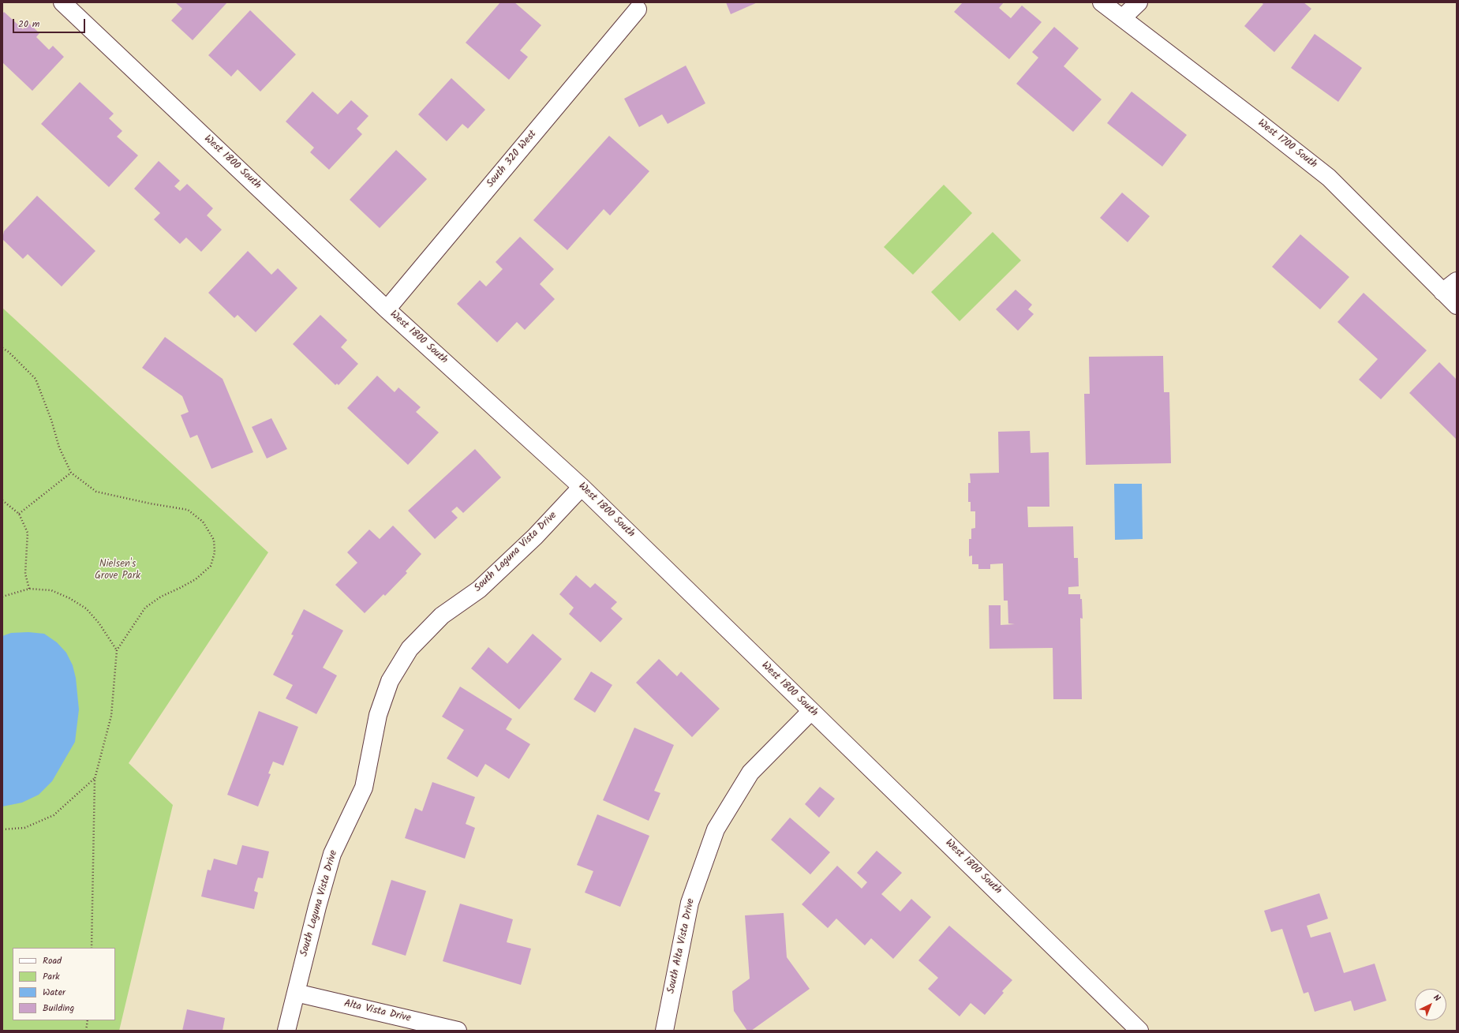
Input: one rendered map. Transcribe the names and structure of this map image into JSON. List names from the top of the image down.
{
  "streets": {
    "street": [
      "West 1700 South",
      "South 320 West",
      "West 1800 South",
      "South Laguna Vista Drive",
      "South Alta Vista Drive",
      "Alta Vista Drive"
    ]
  },
  "crossings": [
    ["South 320 West", "West 1800 South"],
    ["West 1800 South", "South Laguna Vista Drive"],
    ["West 1800 South", "South Alta Vista Drive"],
    ["South Laguna Vista Drive", "Alta Vista Drive"]
  ],
  "parks": ["Nielsen's Grove Park"],
  "legend": [
    "Road",
    "Park",
    "Water",
    "Building"
  ],
  "scale_bar": "20 m",
  "north": "top right"
}
